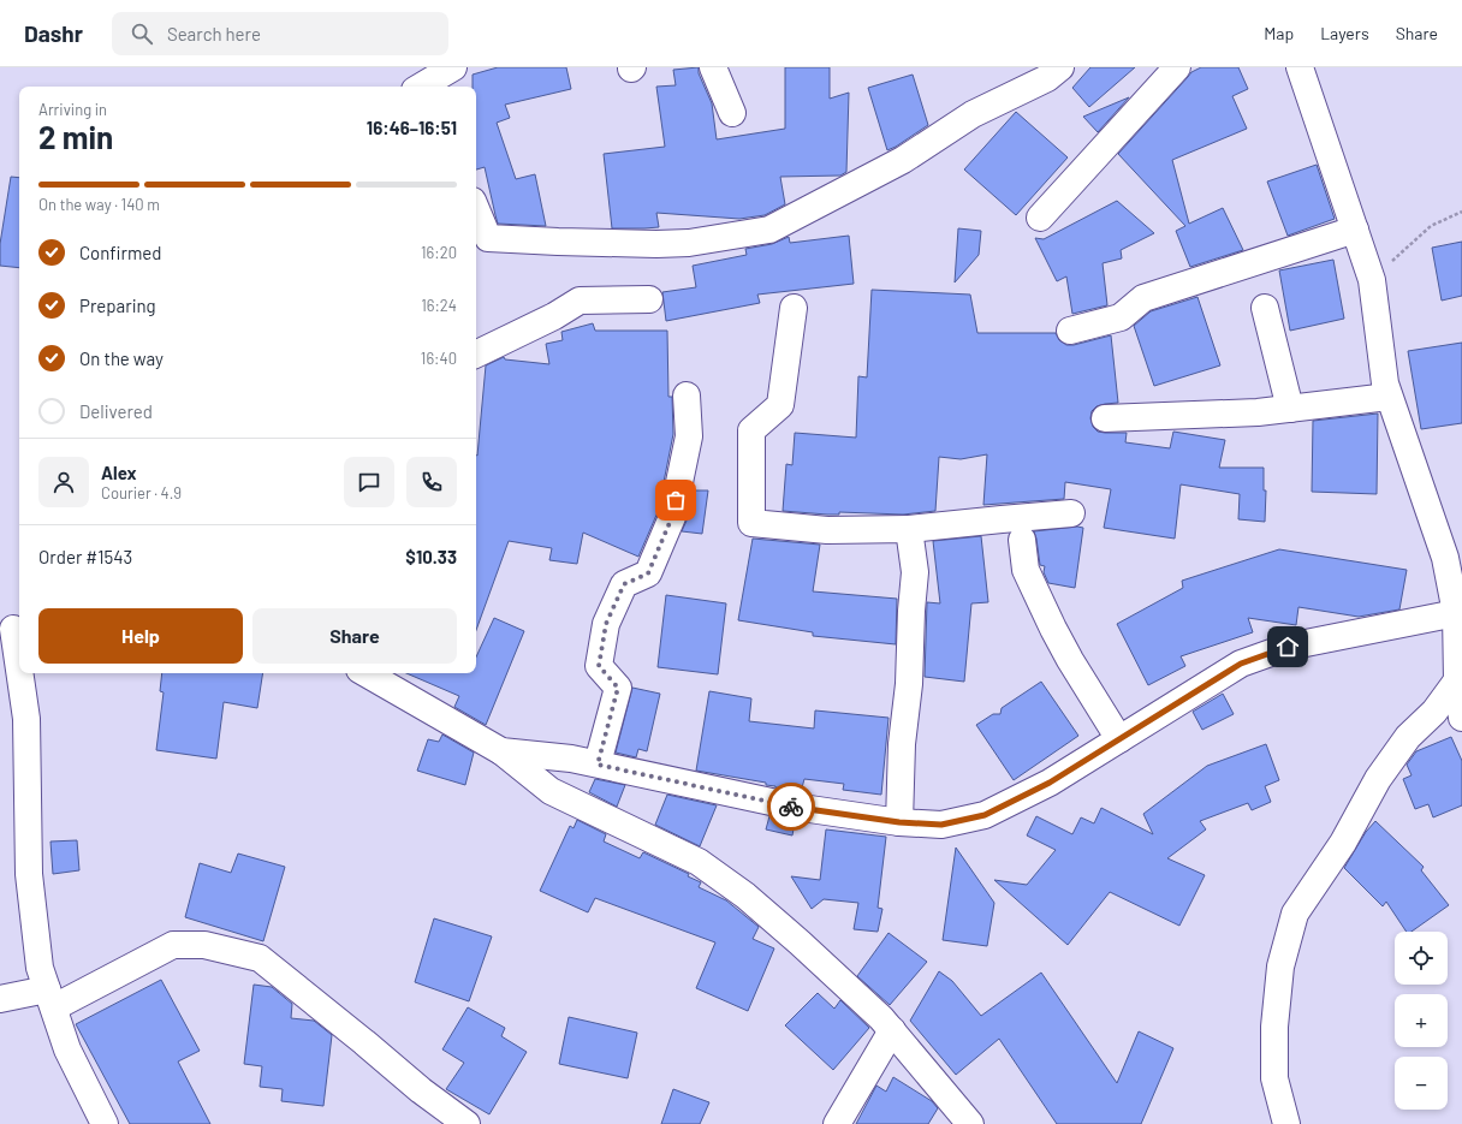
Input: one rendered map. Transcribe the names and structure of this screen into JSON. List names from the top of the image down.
{
  "page": {
    "header": "Dashr",
    "search": "Search here",
    "nav": ["Map", "Layers", "Share"],
    "heading": ["2 min", "Arriving in", "16:46–16:51"],
    "panel": [
      "Alex",
      "Courier · 4.9",
      "Order #1543",
      "$10.33"
    ],
    "bar": "On the way · 140 m",
    "list": [
      ["Confirmed", "16:20"],
      ["Preparing", "16:24"],
      ["On the way", "16:40"],
      "Delivered"
    ],
    "buttons": ["Help", "Share"],
    "map_buttons": ["+", "−"]
  }
}
